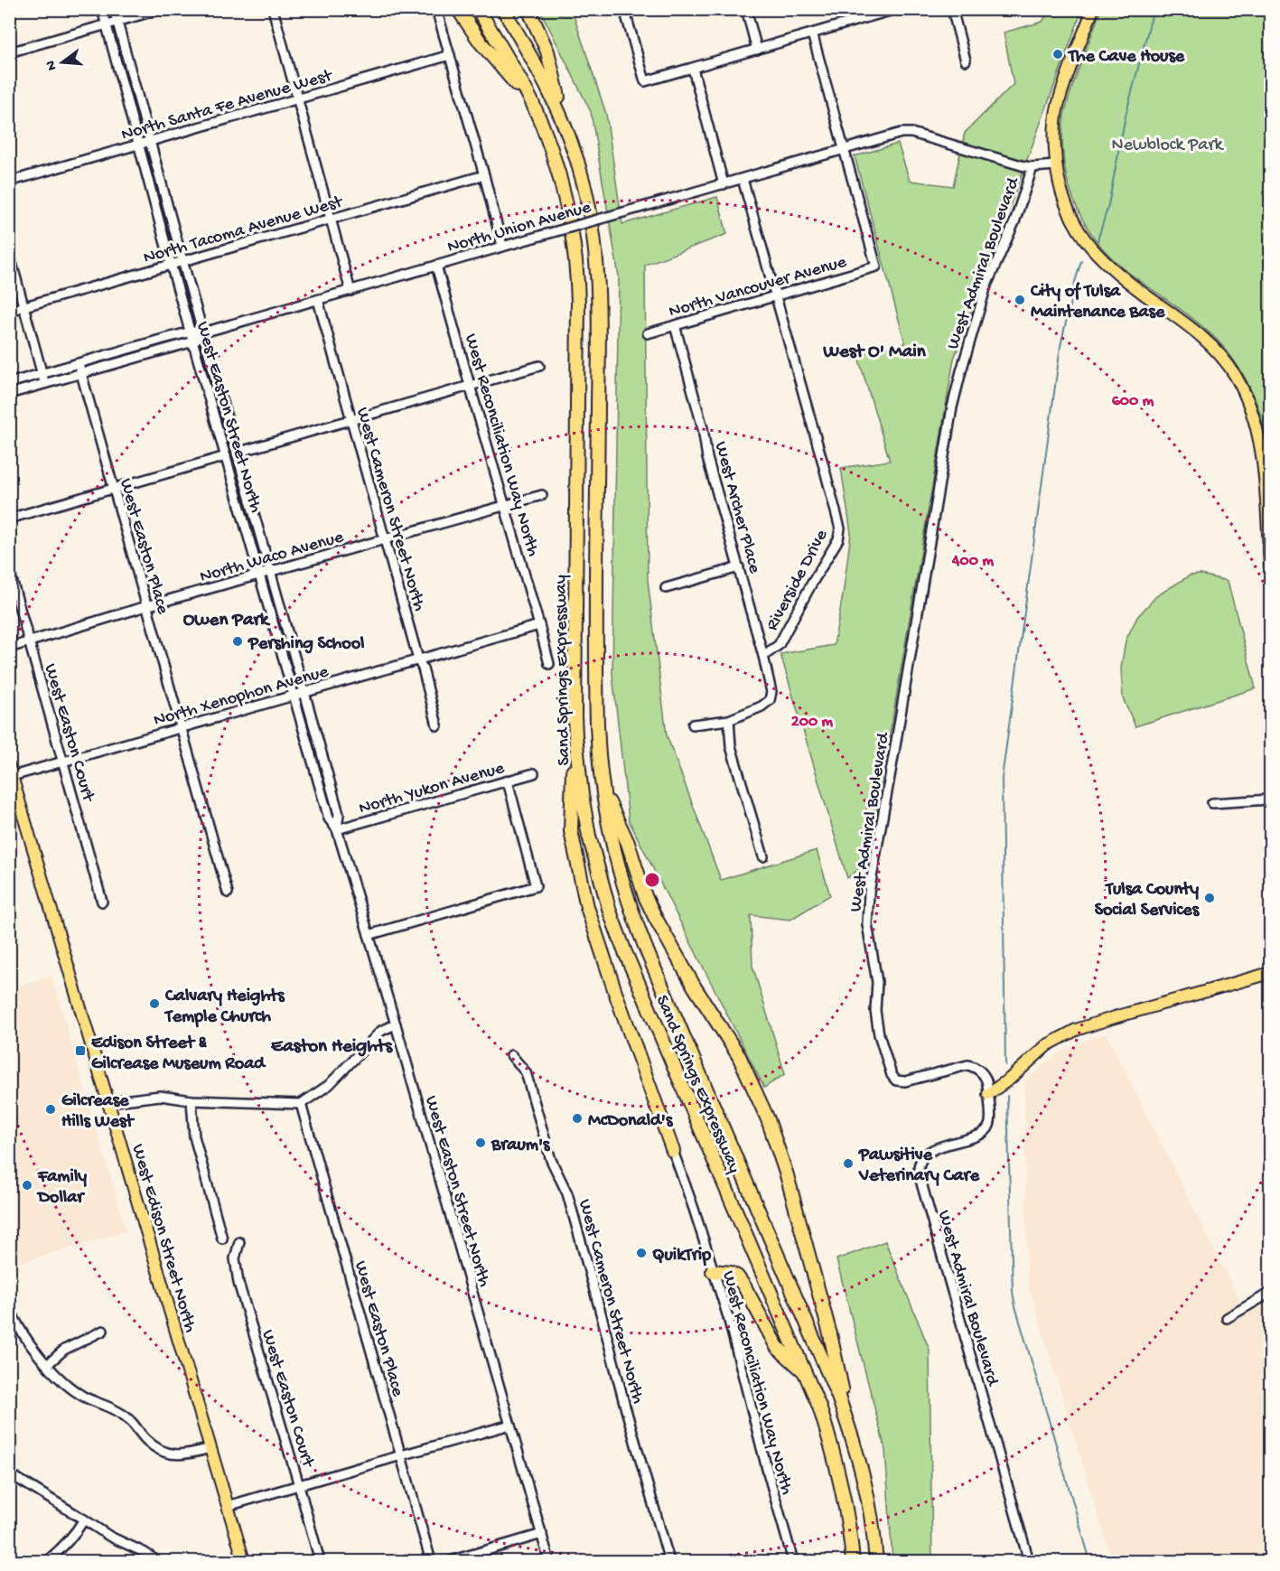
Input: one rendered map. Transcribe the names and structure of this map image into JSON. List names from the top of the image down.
{
  "streets": {
    "highway": ["Sand Springs Expressway"],
    "main road": ["West Edison Street North"],
    "street": [
      "North Santa Fe Avenue West",
      "North Union Avenue",
      "North Tacoma Avenue West",
      "West Admiral Boulevard",
      "North Vancouver Avenue",
      "West Easton Street North",
      "West Reconciliation Way North",
      "West Archer Place",
      "West Cameron Street North",
      "West Easton Place",
      "North Waco Avenue",
      "Riverside Drive",
      "North Xenophon Avenue",
      "West Easton Court",
      "North Yukon Avenue"
    ]
  },
  "crossings": [
    ["North Santa Fe Avenue West", "West Easton Street North"],
    ["North Union Avenue", "West Admiral Boulevard"],
    ["North Union Avenue", "North Vancouver Avenue"],
    ["North Union Avenue", "West Easton Street North"],
    ["North Union Avenue", "West Reconciliation Way North"],
    ["North Union Avenue", "West Cameron Street North"],
    ["North Union Avenue", "West Easton Place"],
    ["North Union Avenue", "Riverside Drive"],
    ["North Tacoma Avenue West", "West Easton Street North"],
    ["North Vancouver Avenue", "West Archer Place"],
    ["North Vancouver Avenue", "Riverside Drive"],
    ["West Easton Street North", "North Waco Avenue"],
    ["West Easton Street North", "North Xenophon Avenue"],
    ["West Easton Street North", "North Yukon Avenue"],
    ["West Reconciliation Way North", "North Waco Avenue"],
    ["West Reconciliation Way North", "North Xenophon Avenue"],
    ["West Archer Place", "Riverside Drive"],
    ["West Cameron Street North", "North Waco Avenue"],
    ["West Cameron Street North", "North Xenophon Avenue"],
    ["West Easton Place", "North Waco Avenue"],
    ["West Easton Place", "North Xenophon Avenue"],
    ["North Waco Avenue", "West Easton Court"],
    ["North Xenophon Avenue", "West Easton Court"],
    ["North Xenophon Avenue", "West Edison Street North"]
  ],
  "districts": ["West O' Main", "Owen Park", "Easton Heights"],
  "parks": ["Newblock Park"],
  "places": {
    "other": [
      "The Cave House",
      "City of Tulsa Maintenance Base",
      "Pershing School",
      "Tulsa County Social Services",
      "Calvary Heights Temple Church",
      "Gilcrease Hills West",
      "McDonald's",
      "Braum's",
      "Pawsitive Veterinary Care",
      "Family Dollar",
      "QuikTrip"
    ],
    "transit": ["Edison Street & Gilcrease Museum Road"]
  },
  "north": "left",
  "rings": ["600 m", "400 m", "200 m"]
}
